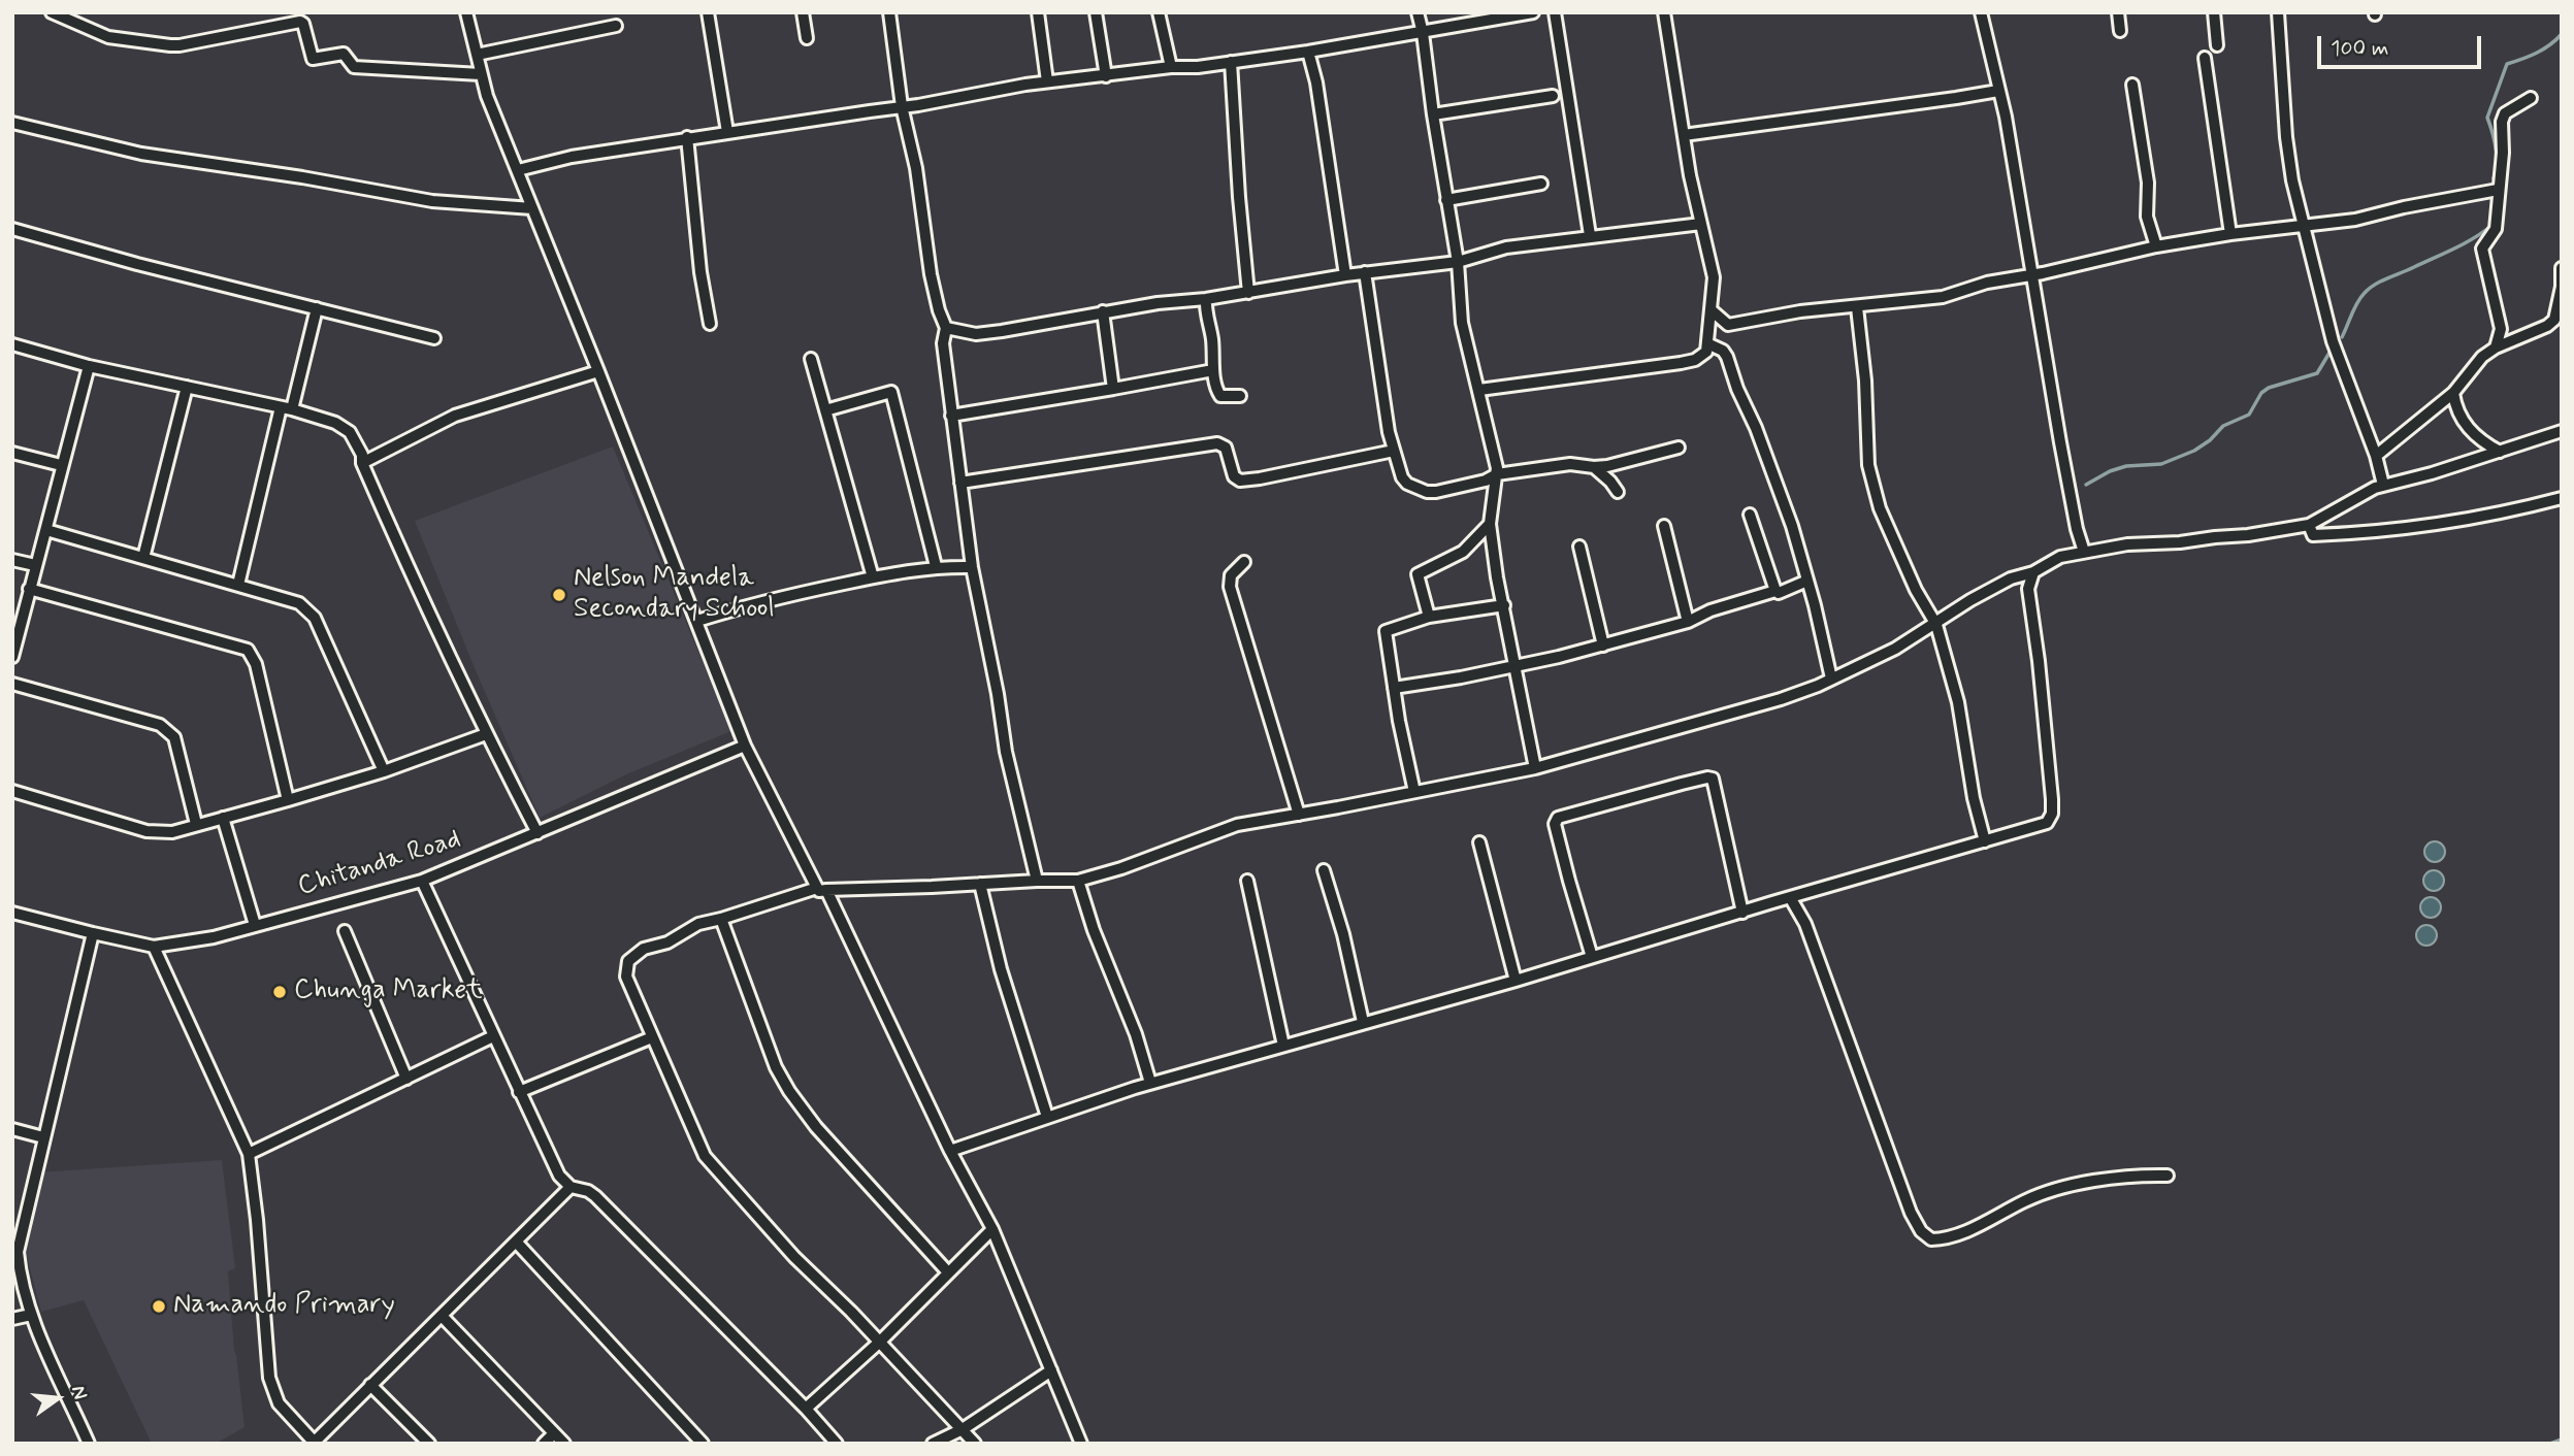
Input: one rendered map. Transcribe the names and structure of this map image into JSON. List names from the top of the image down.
{
  "streets": {
    "street": ["Chitanda Road"]
  },
  "places": ["Nelson Mandela Secondary School", "Chunga Market", "Namando Primary"],
  "scale_bar": "100 m",
  "north": "right"
}
